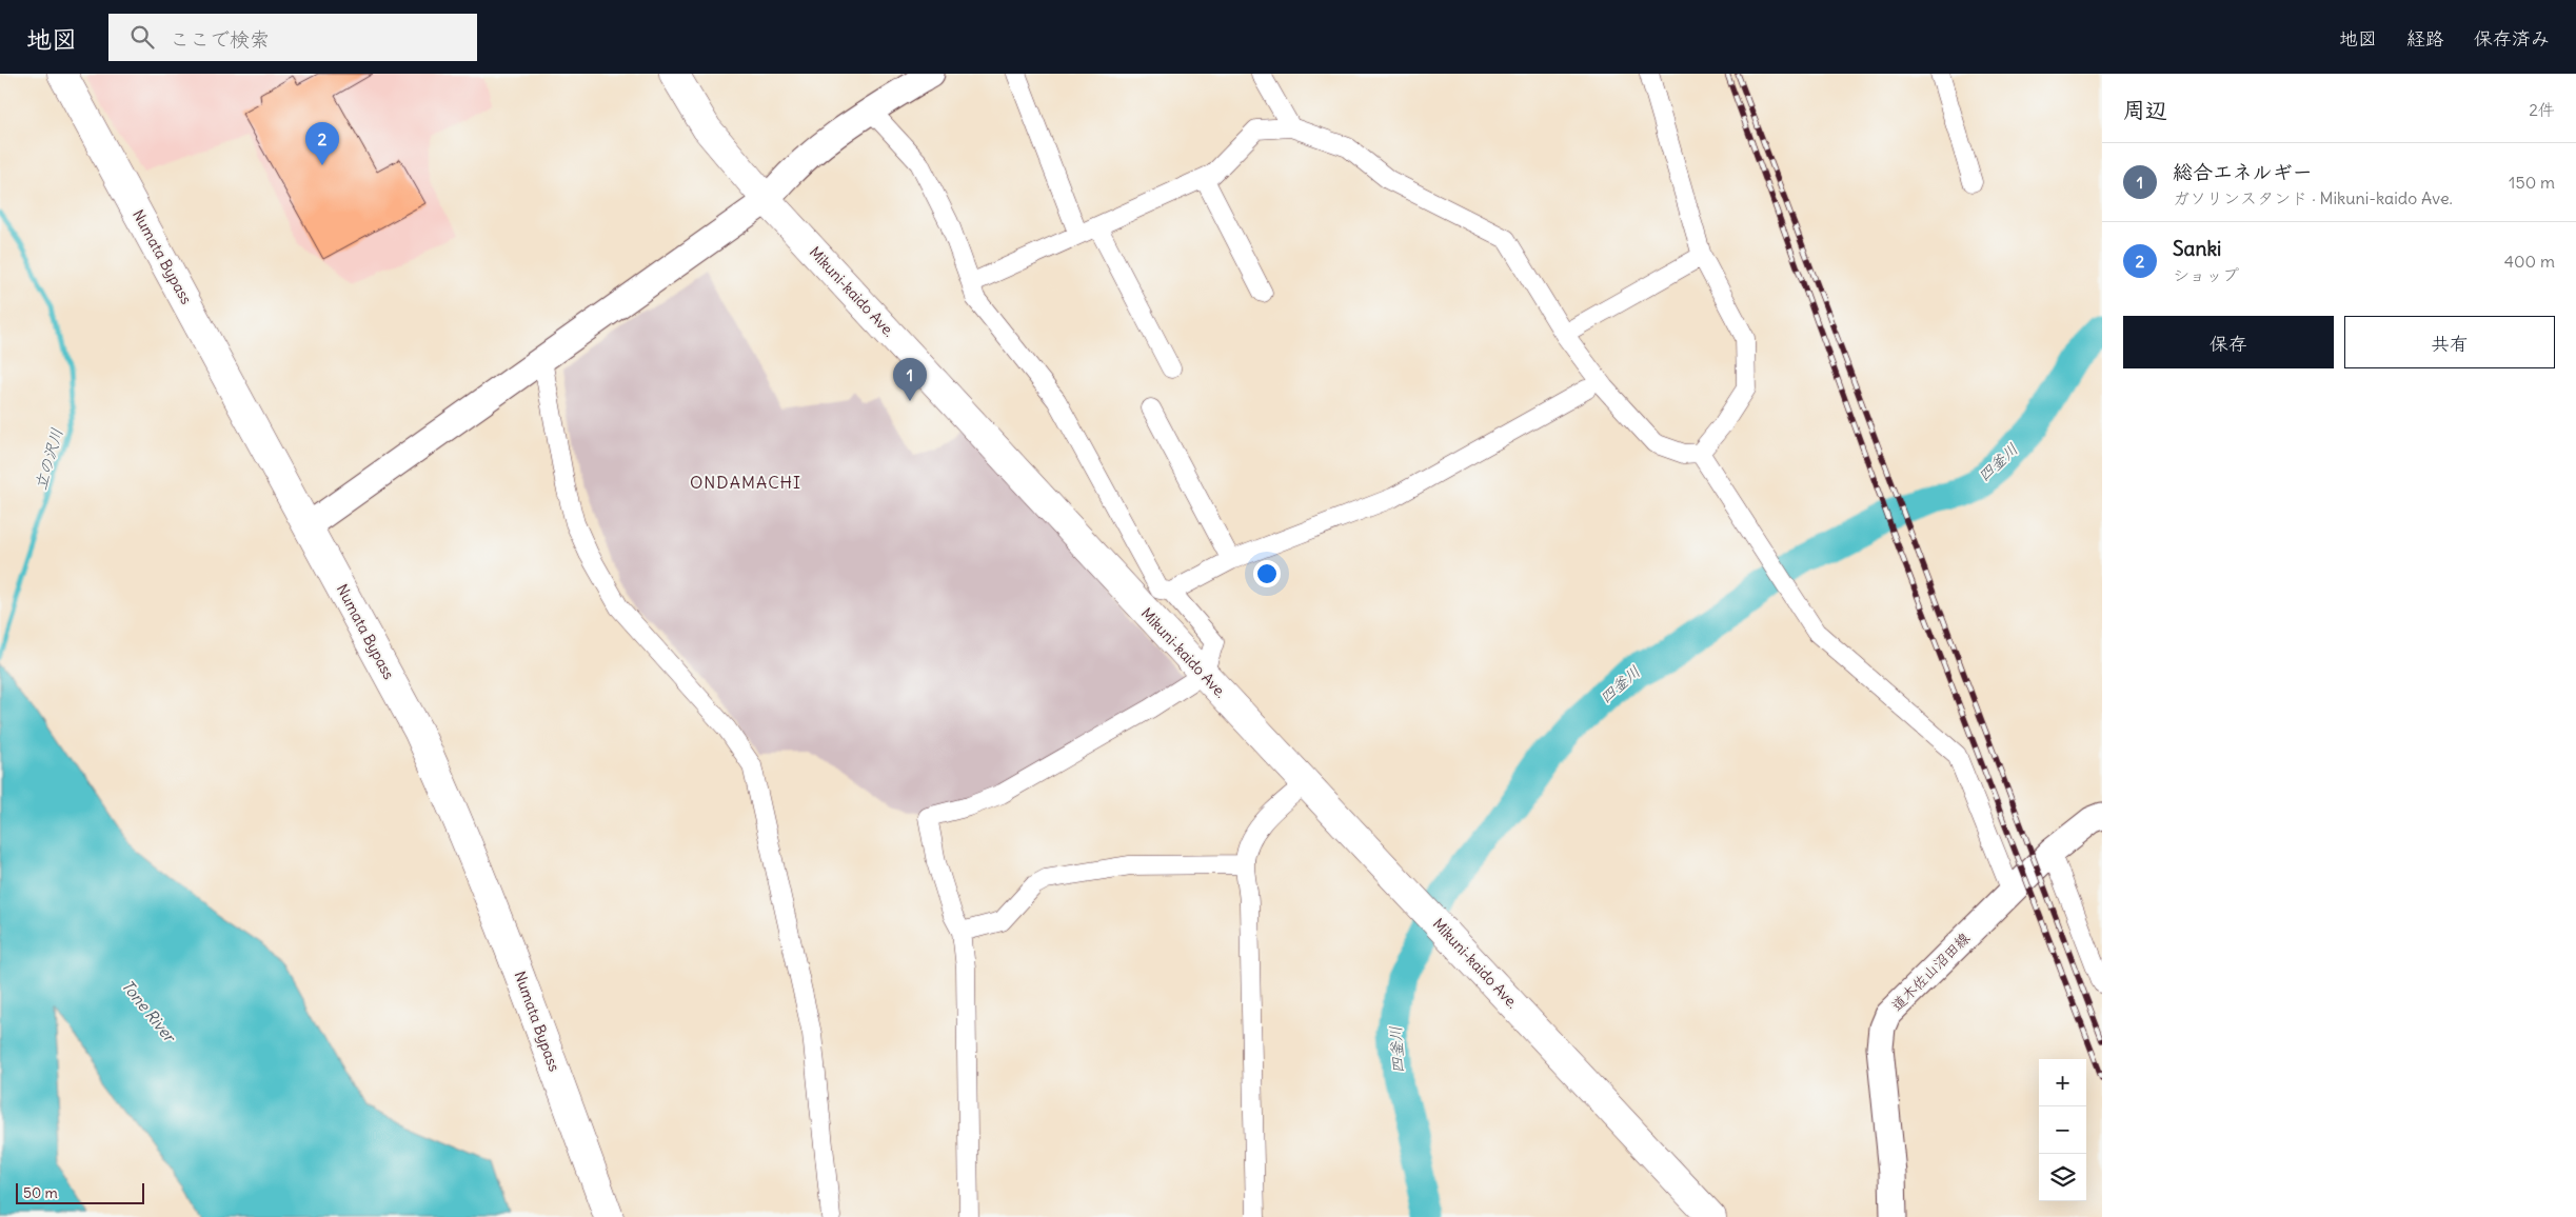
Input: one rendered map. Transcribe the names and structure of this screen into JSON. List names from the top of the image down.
{
  "streets": {
    "highway": ["Numata Bypass", "Mikuni-kaido Ave."],
    "street": ["道木佐山沼田線"]
  },
  "districts": ["ONDAMACHI"],
  "water": ["立の沢川", "四釜川", "Tone River"],
  "scale_bar": "50 m",
  "page": {
    "header": "地図",
    "search": "ここで検索",
    "nav": ["地図", "経路", "保存済み"],
    "heading": ["周辺", "2件"],
    "pins": ["2", "1"],
    "list": [
      {
        "mark": "1",
        "name": "総合エネルギー",
        "note": "ガソリンスタンド · Mikuni-kaido Ave.",
        "value": "150 m"
      },
      {
        "mark": "2",
        "name": "Sanki",
        "note": "ショップ",
        "value": "400 m"
      }
    ],
    "buttons": ["保存", "共有"],
    "map_buttons": ["+", "−"],
    "scale": "50 m"
  }
}
